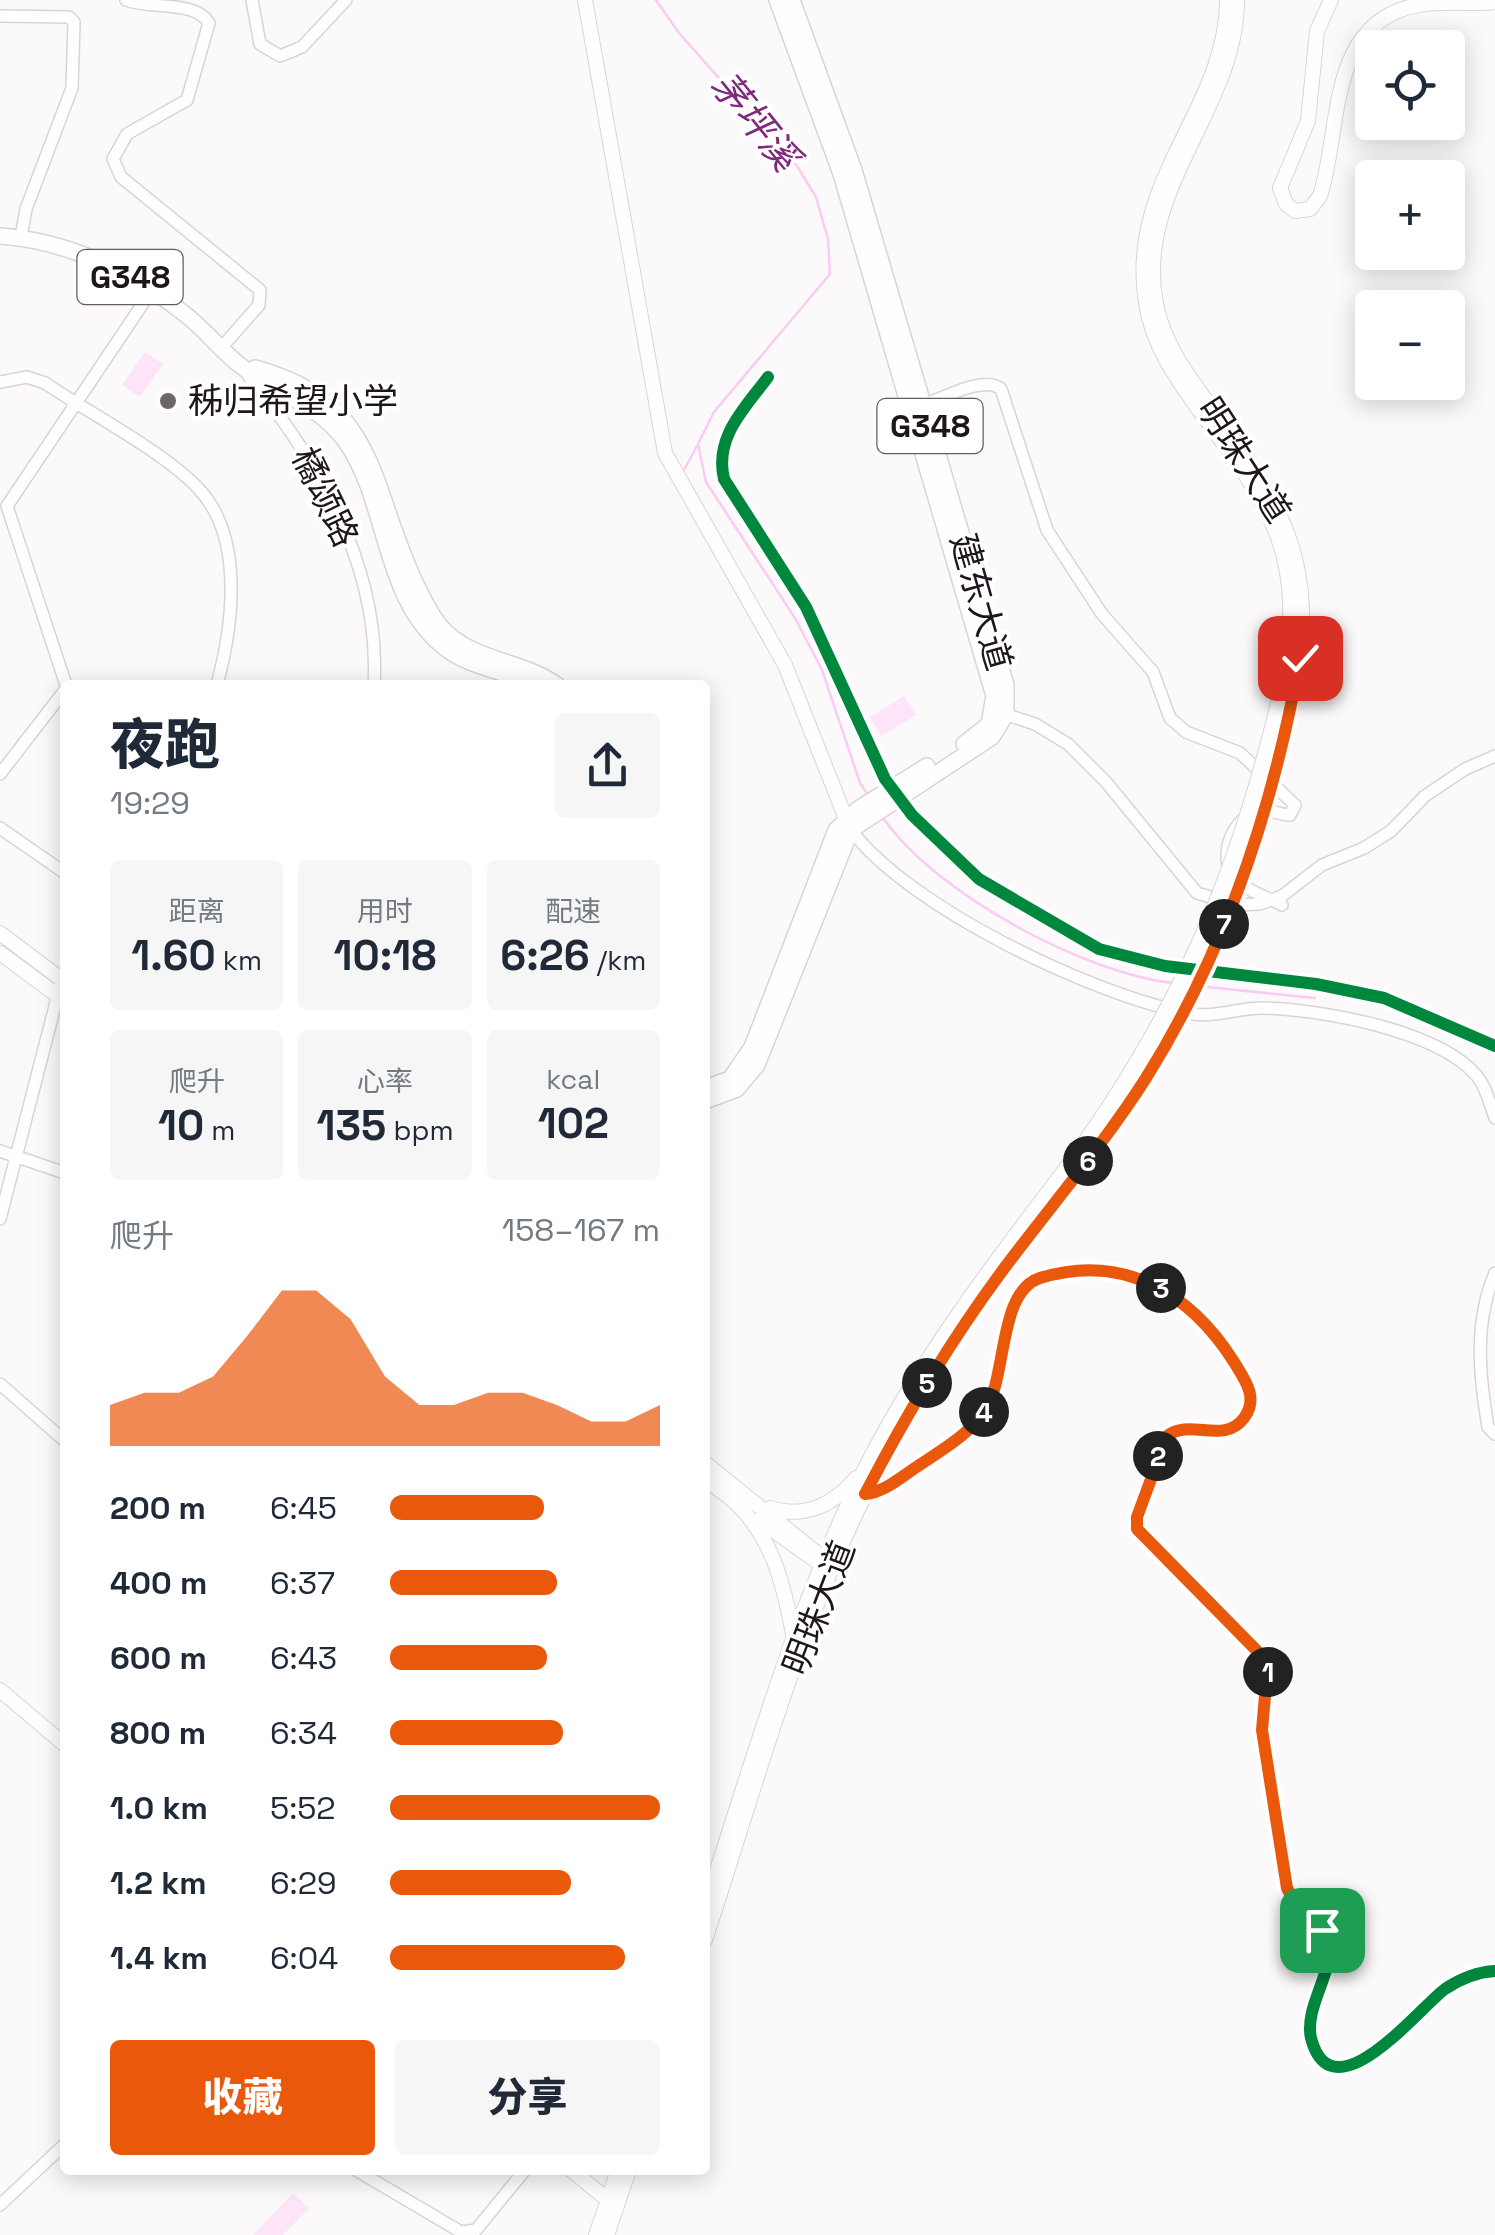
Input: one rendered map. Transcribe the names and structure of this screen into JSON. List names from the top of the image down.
{
  "streets": {
    "highway": ["G348", "橘颂路", "建东大道"],
    "main road": ["明珠大道"]
  },
  "crossings": [
    ["G348", "橘颂路"]
  ],
  "water": ["茅坪溪"],
  "places": ["秭归希望小学"],
  "page": {
    "map_buttons": ["+", "−"],
    "heading": ["夜跑", "19:29"],
    "stats": [
      ["距离", "1.60 km"],
      ["用时", "10:18"],
      ["配速", "6:26 /km"],
      ["爬升", "10 m"],
      ["心率", "135 bpm"],
      ["kcal", "102"]
    ],
    "pins": [
      "7",
      "6",
      "3",
      "5",
      "4",
      "2",
      "1"
    ],
    "chart": ["爬升", "158–167 m"],
    "list": [
      {
        "name": "200 m",
        "note": "6:45"
      },
      {
        "name": "400 m",
        "note": "6:37"
      },
      {
        "name": "600 m",
        "note": "6:43"
      },
      {
        "name": "800 m",
        "note": "6:34"
      },
      {
        "name": "1.0 km",
        "note": "5:52"
      },
      {
        "name": "1.2 km",
        "note": "6:29"
      },
      {
        "name": "1.4 km",
        "note": "6:04"
      }
    ],
    "buttons": ["收藏", "分享"]
  }
}
